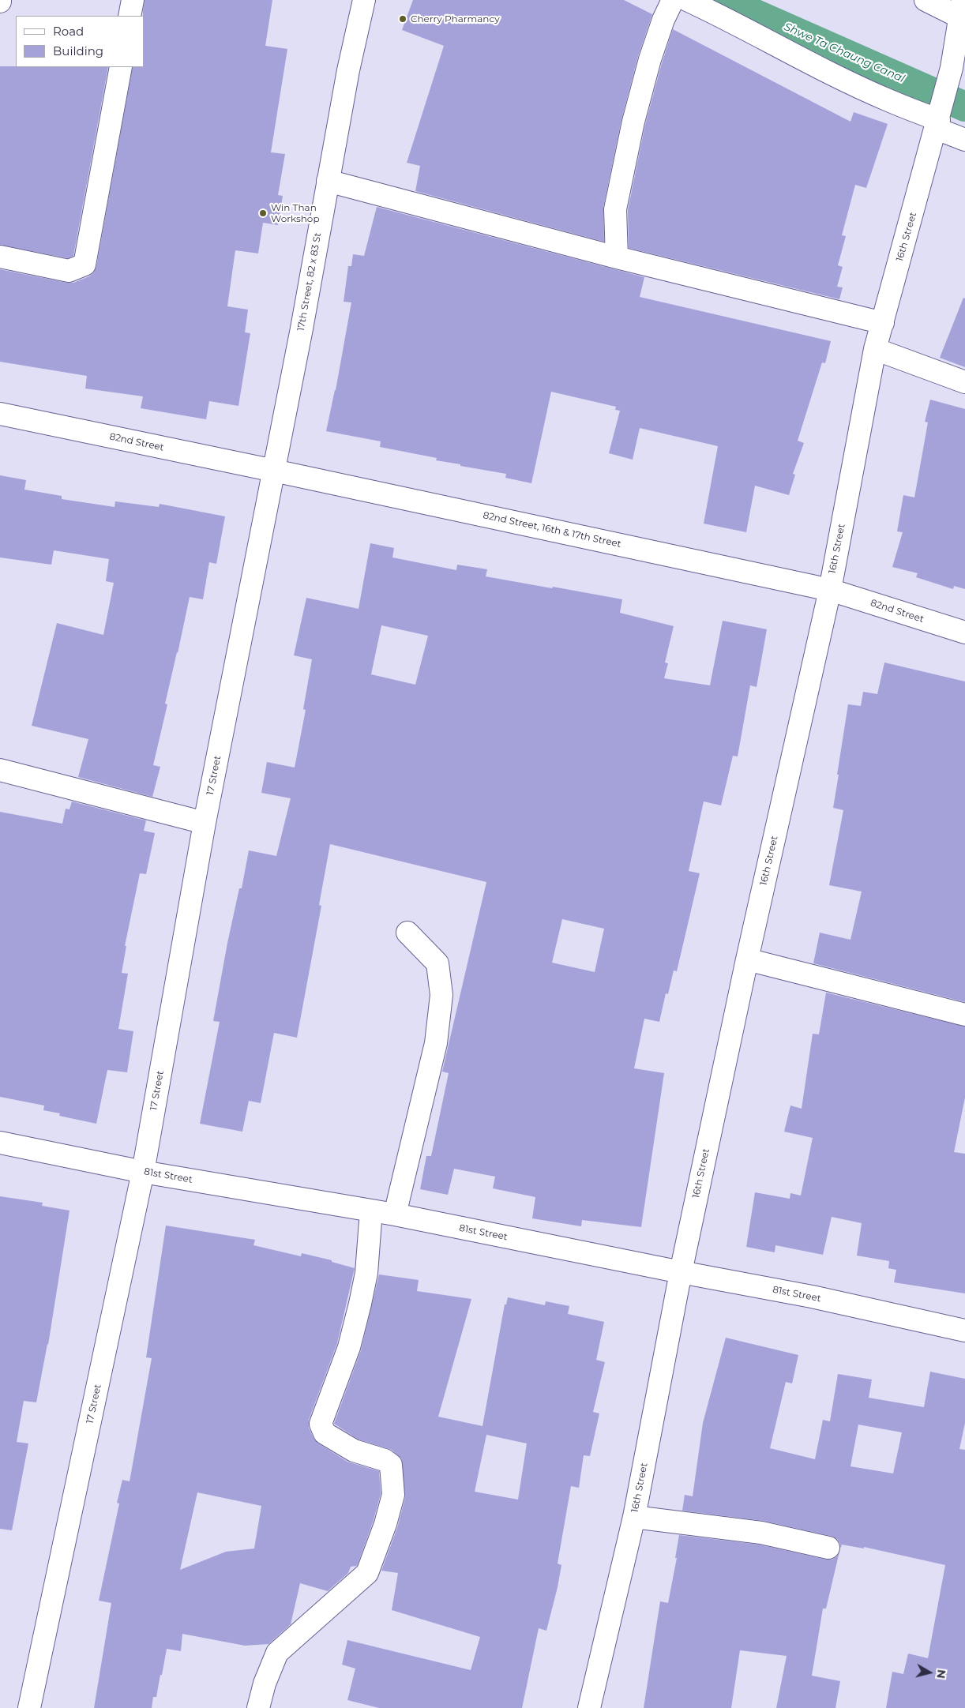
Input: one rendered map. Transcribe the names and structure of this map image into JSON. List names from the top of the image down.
{
  "streets": {
    "street": [
      "16th Street",
      "17th Street, 82 x 83 St",
      "82nd Street",
      "82nd Street, 16th & 17th Street",
      "17 Street",
      "81st Street"
    ]
  },
  "crossings": [
    ["16th Street", "82nd Street"],
    ["16th Street", "82nd Street, 16th & 17th Street"],
    ["16th Street", "81st Street"],
    ["17th Street, 82 x 83 St", "82nd Street"],
    ["17th Street, 82 x 83 St", "82nd Street, 16th & 17th Street"],
    ["17th Street, 82 x 83 St", "17 Street"],
    ["82nd Street", "82nd Street, 16th & 17th Street"],
    ["82nd Street", "17 Street"],
    ["82nd Street, 16th & 17th Street", "17 Street"],
    ["17 Street", "81st Street"]
  ],
  "water": ["Shwe Ta Chaung Canal"],
  "places": ["Cherry Pharmancy", "Win Than Workshop"],
  "legend": ["Road", "Building"],
  "north": "right"
}
